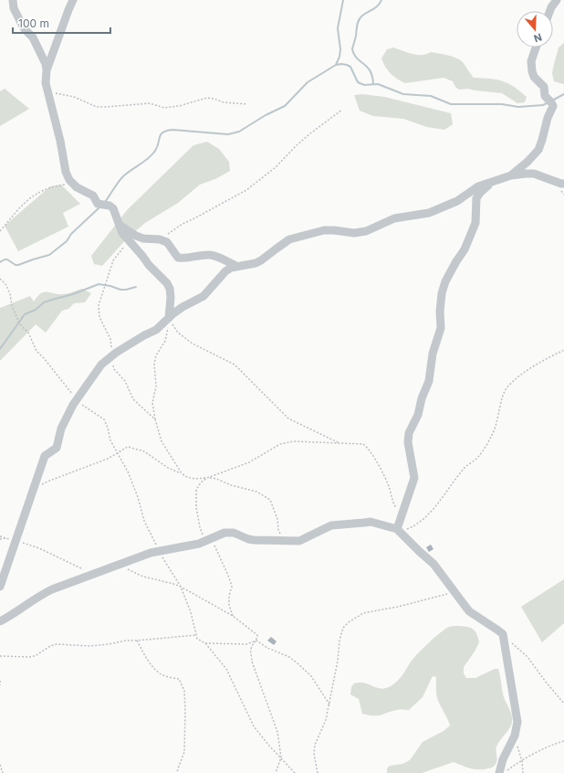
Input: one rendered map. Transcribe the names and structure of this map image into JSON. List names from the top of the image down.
{
  "scale_bar": "100 m",
  "north": "bottom"
}
